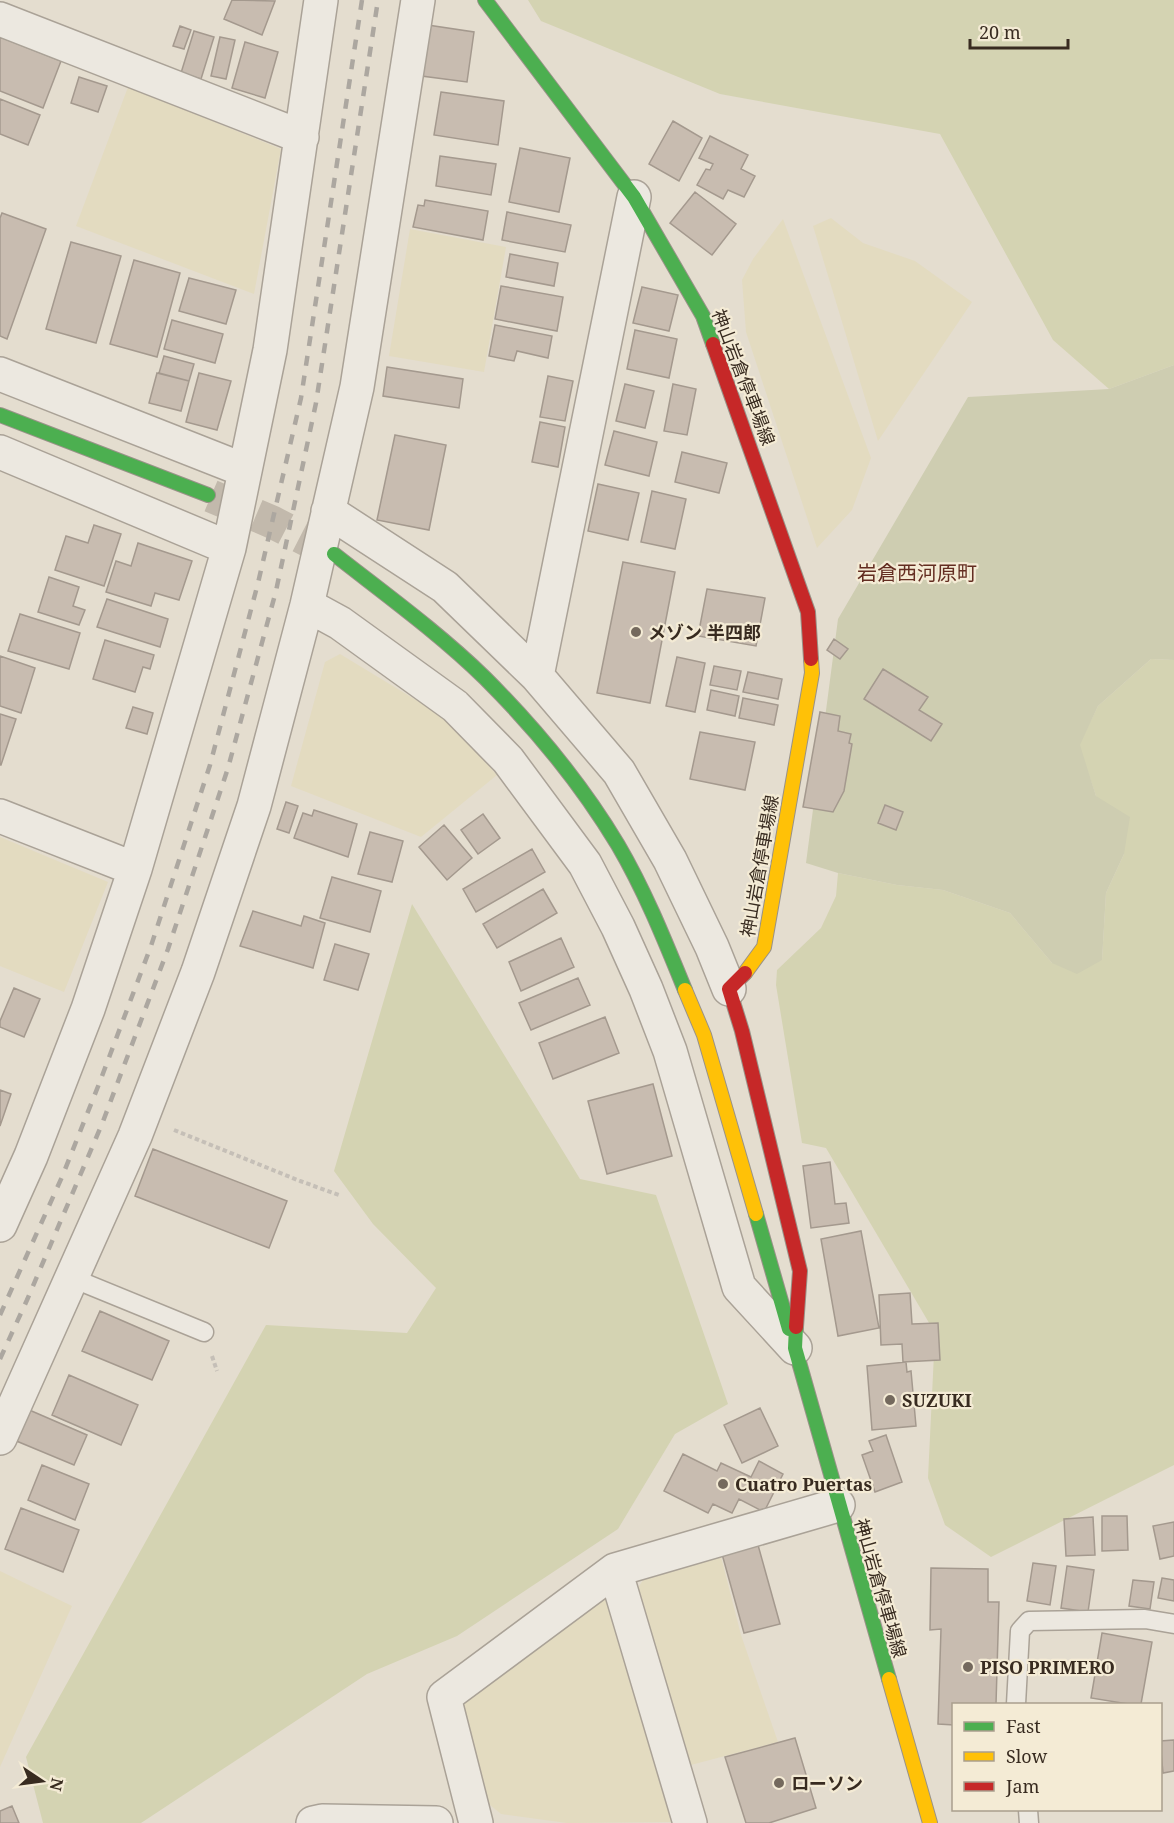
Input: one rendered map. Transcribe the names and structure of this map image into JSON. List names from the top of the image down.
{
  "streets": {
    "main road": ["神山岩倉停車場線"]
  },
  "districts": ["岩倉西河原町"],
  "places": [
    "メゾン 半四郎",
    "SUZUKI",
    "Cuatro Puertas",
    "PISO PRIMERO",
    "ローソン"
  ],
  "legend": ["Fast", "Slow", "Jam"],
  "scale_bar": "20 m",
  "north": "right"
}
